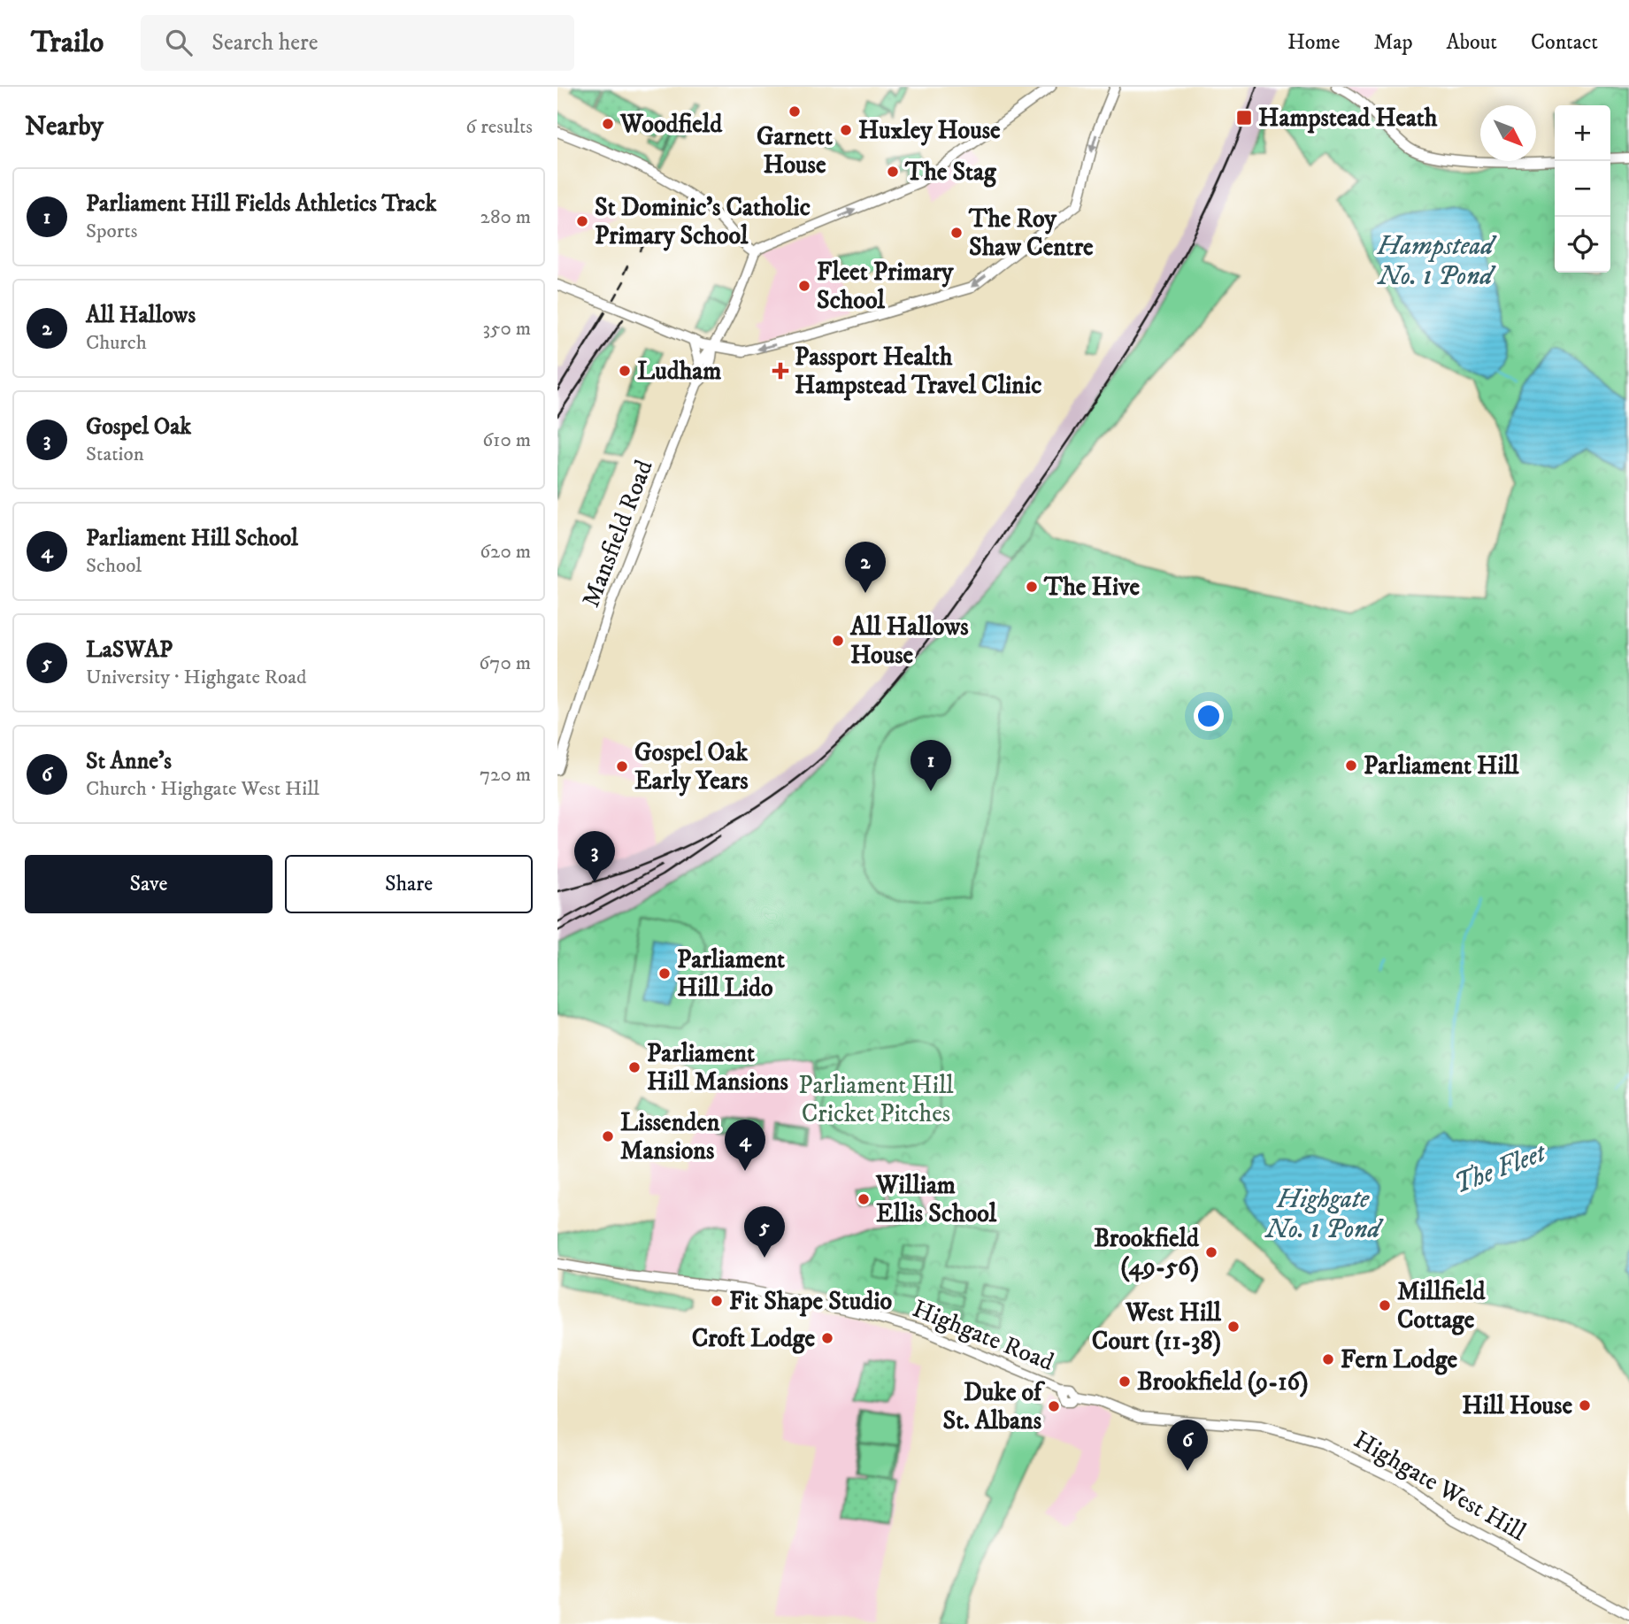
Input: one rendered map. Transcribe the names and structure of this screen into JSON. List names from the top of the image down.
{
  "streets": {
    "main road": ["Mansfield Road", "Highgate Road", "Highgate West Hill"]
  },
  "crossings": [
    ["Highgate Road", "Highgate West Hill"]
  ],
  "water": ["Hampstead No. 1 Pond", "The Fleet", "Highgate No. 1 Pond"],
  "parks": ["Parliament Hill Cricket Pitches"],
  "places": {
    "other": [
      "Garnett House",
      "Woodfield",
      "Huxley House",
      "The Stag",
      "St Dominic's Catholic Primary School",
      "The Roy Shaw Centre",
      "Fleet Primary School",
      "Ludham",
      "The Hive",
      "All Hallows House",
      "Parliament Hill",
      "Gospel Oak Early Years",
      "Parliament Hill Lido",
      "Parliament Hill Mansions",
      "Lissenden Mansions",
      "William Ellis School",
      "Brookfield (49-56)",
      "Fit Shape Studio",
      "Millfield Cottage",
      "West Hill Court (11-38)",
      "Croft Lodge",
      "Fern Lodge",
      "Brookfield (9-16)",
      "Hill House",
      "Duke of St. Albans"
    ],
    "transit": ["Hampstead Heath"],
    "health": ["Passport Health Hampstead Travel Clinic"]
  },
  "north": "bottom right",
  "page": {
    "header": "Trailo",
    "search": "Search here",
    "nav": [
      "Home",
      "Map",
      "About",
      "Contact"
    ],
    "heading": ["Nearby", "6 results"],
    "map_buttons": ["+", "−"],
    "list": [
      {
        "mark": "1",
        "name": "Parliament Hill Fields Athletics Track",
        "note": "Sports",
        "value": "280 m"
      },
      {
        "mark": "2",
        "name": "All Hallows",
        "note": "Church",
        "value": "350 m"
      },
      {
        "mark": "3",
        "name": "Gospel Oak",
        "note": "Station",
        "value": "610 m"
      },
      {
        "mark": "4",
        "name": "Parliament Hill School",
        "note": "School",
        "value": "620 m"
      },
      {
        "mark": "5",
        "name": "LaSWAP",
        "note": "University · Highgate Road",
        "value": "670 m"
      },
      {
        "mark": "6",
        "name": "St Anne's",
        "note": "Church · Highgate West Hill",
        "value": "720 m"
      }
    ],
    "pins": [
      "2",
      "1",
      "3",
      "4",
      "5",
      "6"
    ],
    "buttons": ["Save", "Share"]
  }
}
